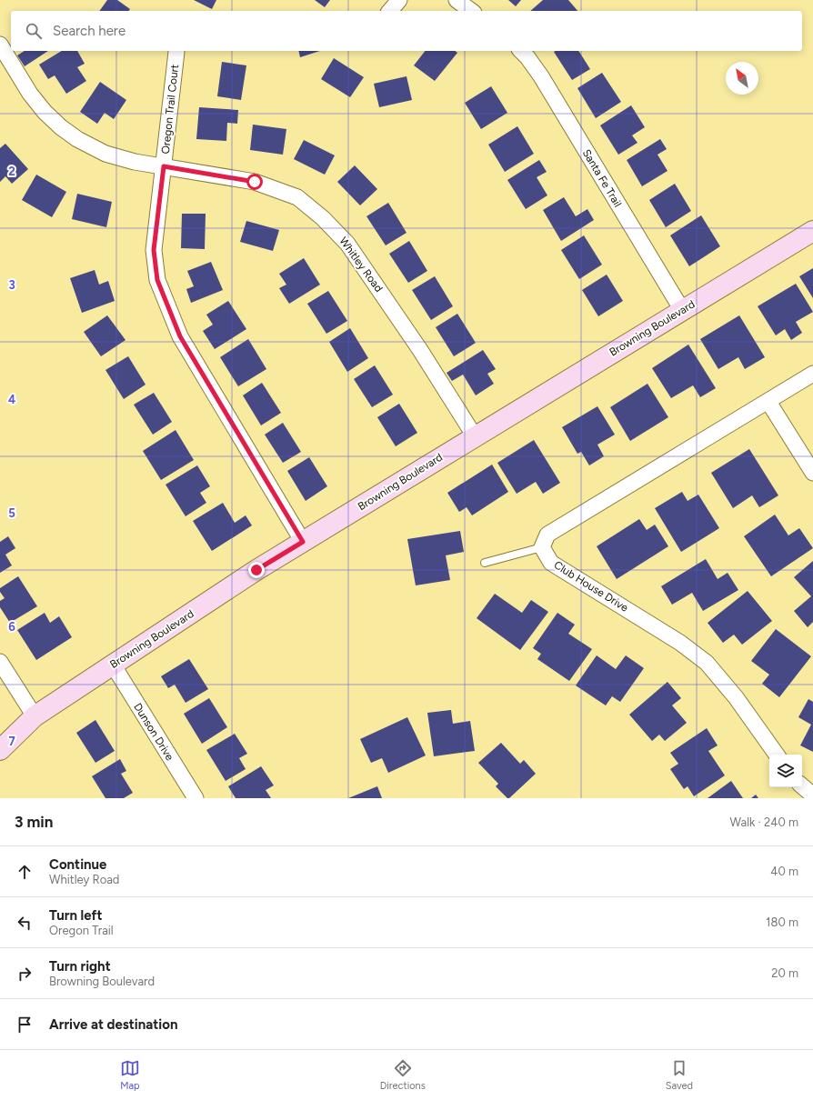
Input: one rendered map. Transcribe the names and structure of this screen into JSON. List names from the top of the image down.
{
  "streets": {
    "street": [
      "Oregon Trail Court",
      "Santa Fe Trail",
      "Whitley Road",
      "Browning Boulevard",
      "Club House Drive",
      "Dunson Drive"
    ]
  },
  "crossings": [
    ["Oregon Trail Court", "Whitley Road"],
    ["Oregon Trail Court", "Browning Boulevard"],
    ["Santa Fe Trail", "Browning Boulevard"],
    ["Whitley Road", "Browning Boulevard"],
    ["Browning Boulevard", "Dunson Drive"]
  ],
  "north": "top left",
  "page": {
    "search": "Search here",
    "heading": ["3 min", "Walk · 240 m"],
    "list": [
      ["Continue", "Whitley Road", "40 m"],
      ["Turn left", "Oregon Trail", "180 m"],
      ["Turn right", "Browning Boulevard", "20 m"],
      "Arrive at destination"
    ],
    "nav": ["Map", "Directions", "Saved"]
  },
  "grid": {
    "rows": [
      "2",
      "3",
      "4",
      "5",
      "6",
      "7"
    ]
  }
}
